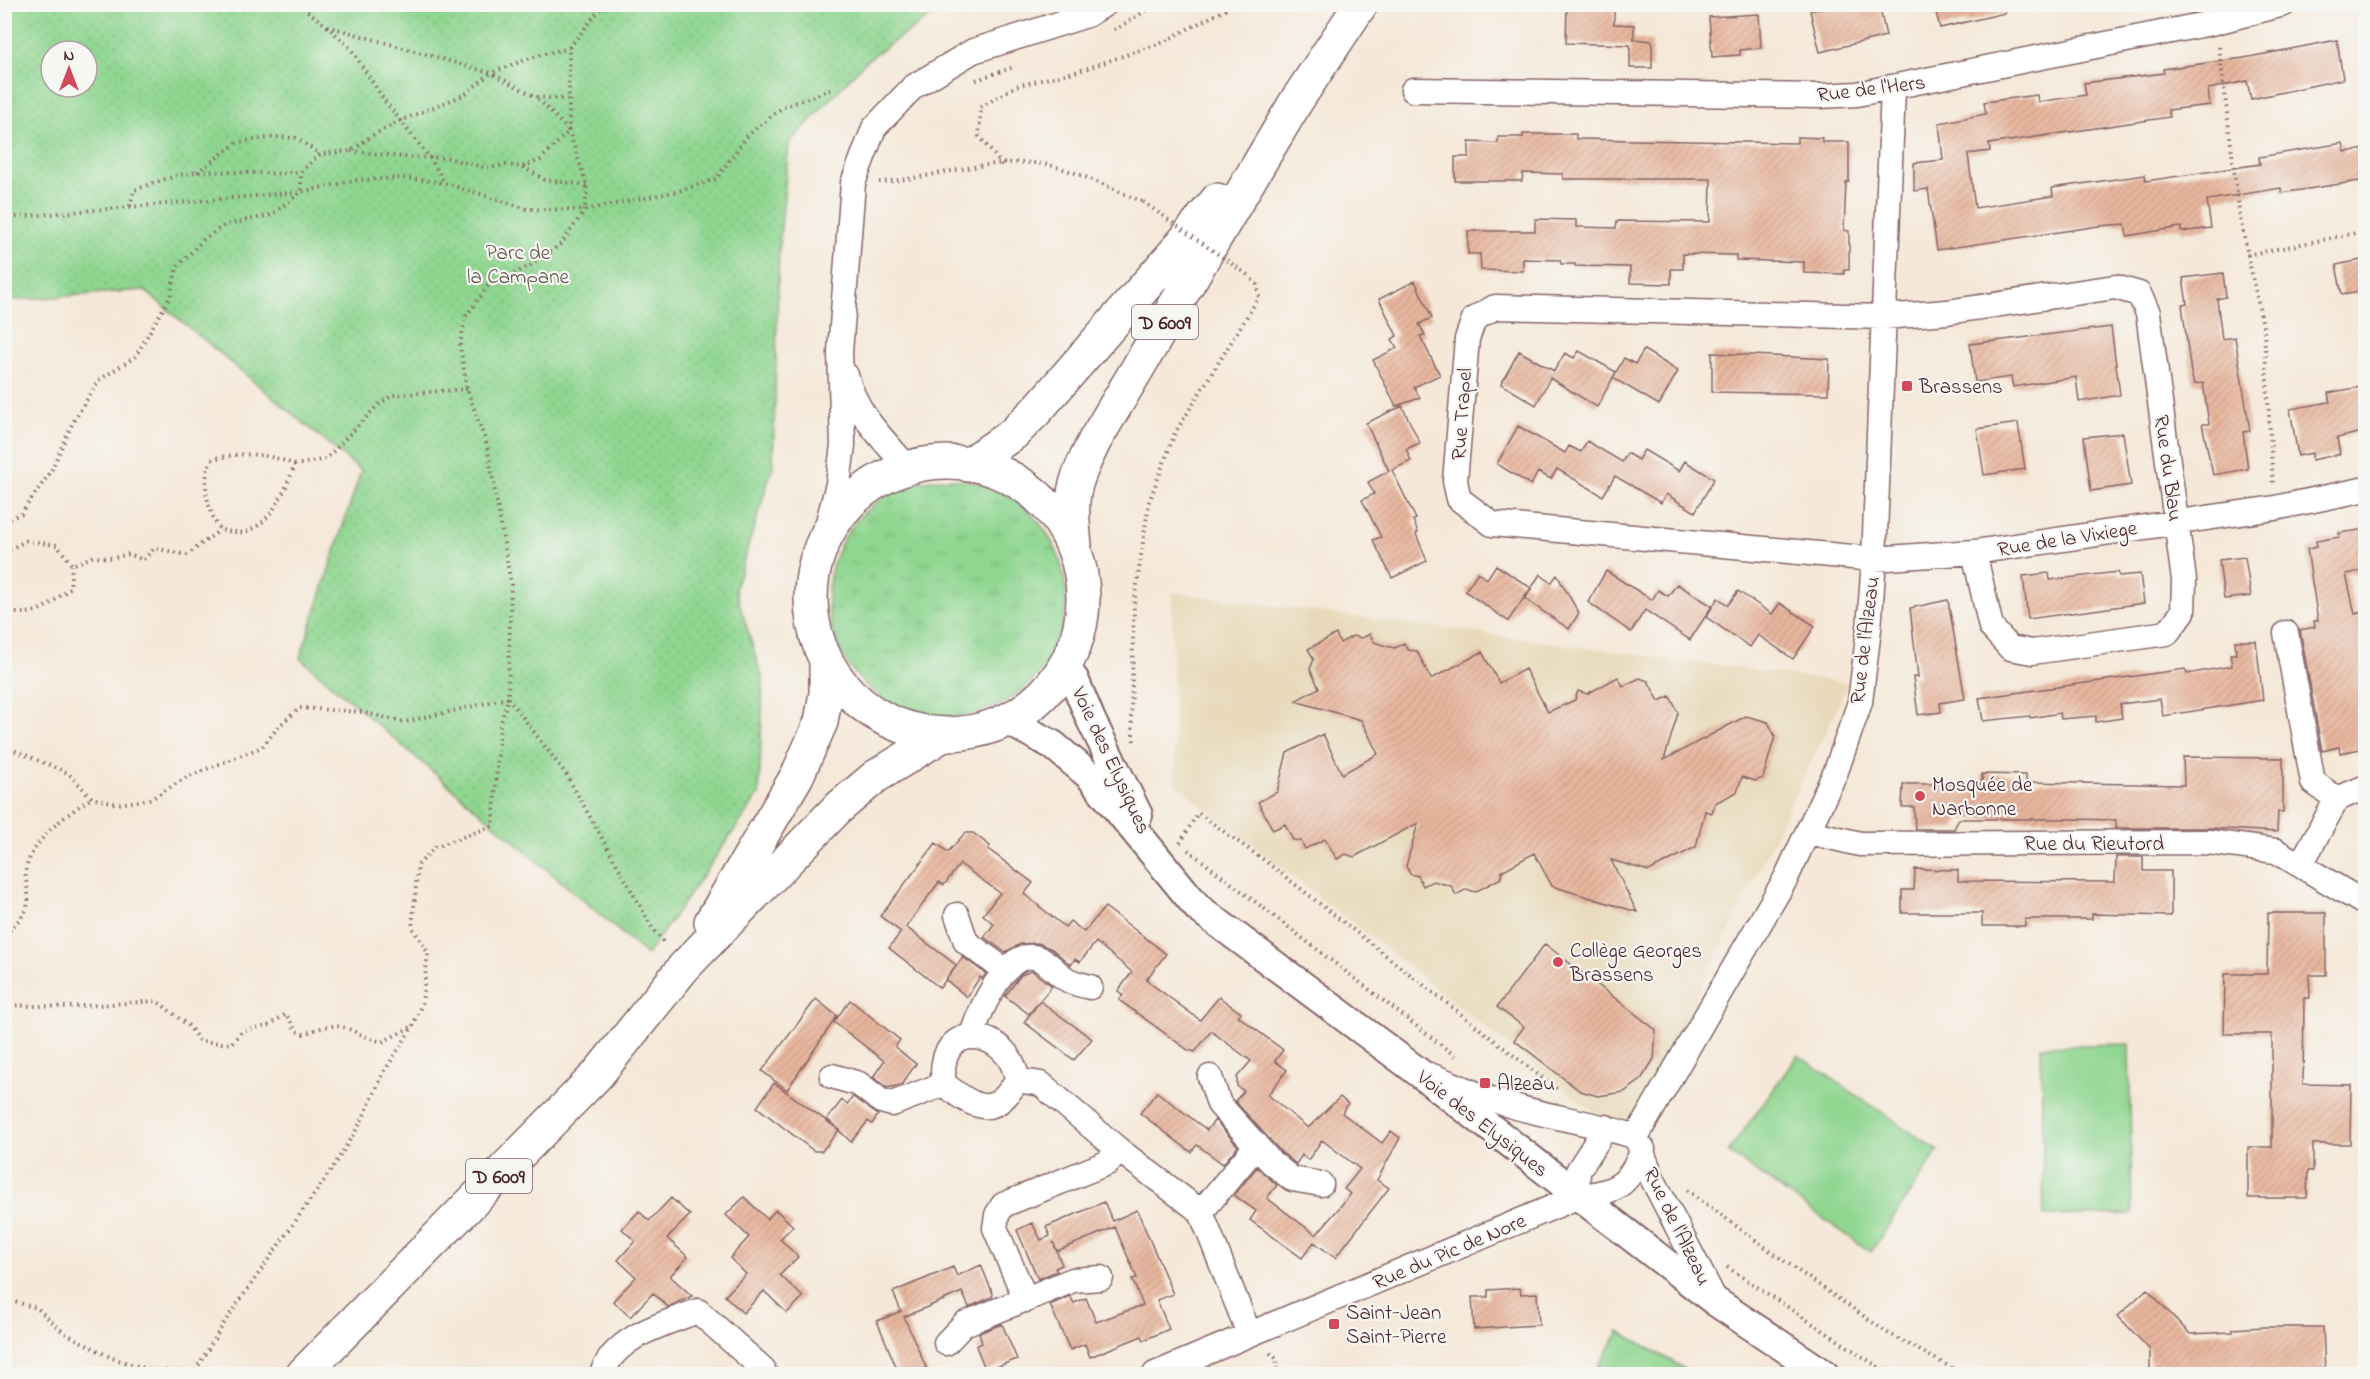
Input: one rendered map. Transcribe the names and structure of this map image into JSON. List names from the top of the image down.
{
  "streets": {
    "main road": ["D 6009"],
    "street": [
      "Rue de l'Hers",
      "Rue Trapel",
      "Rue du Blau",
      "Rue de la Vixiege",
      "Rue de l'Alzeau",
      "Voie des Elysiques",
      "Rue du Rieutord",
      "Rue du Pic de Nore"
    ]
  },
  "crossings": [
    ["Rue de l'Hers", "Rue de l'Alzeau"],
    ["Rue Trapel", "Rue du Blau"],
    ["Rue Trapel", "Rue de la Vixiege"],
    ["Rue Trapel", "Rue de l'Alzeau"],
    ["Rue du Blau", "Rue de la Vixiege"],
    ["Rue du Blau", "Rue de l'Alzeau"],
    ["Rue de la Vixiege", "Rue de l'Alzeau"],
    ["Rue de l'Alzeau", "Voie des Elysiques"],
    ["Rue de l'Alzeau", "Rue du Rieutord"],
    ["Rue de l'Alzeau", "Rue du Pic de Nore"],
    ["Voie des Elysiques", "Rue du Pic de Nore"]
  ],
  "parks": ["Parc de la Campane"],
  "places": {
    "transit": ["Brassens", "Alzeau", "Saint-Jean Saint-Pierre"],
    "other": ["Mosquée de Narbonne", "Collège Georges Brassens"]
  },
  "north": "top"
}
